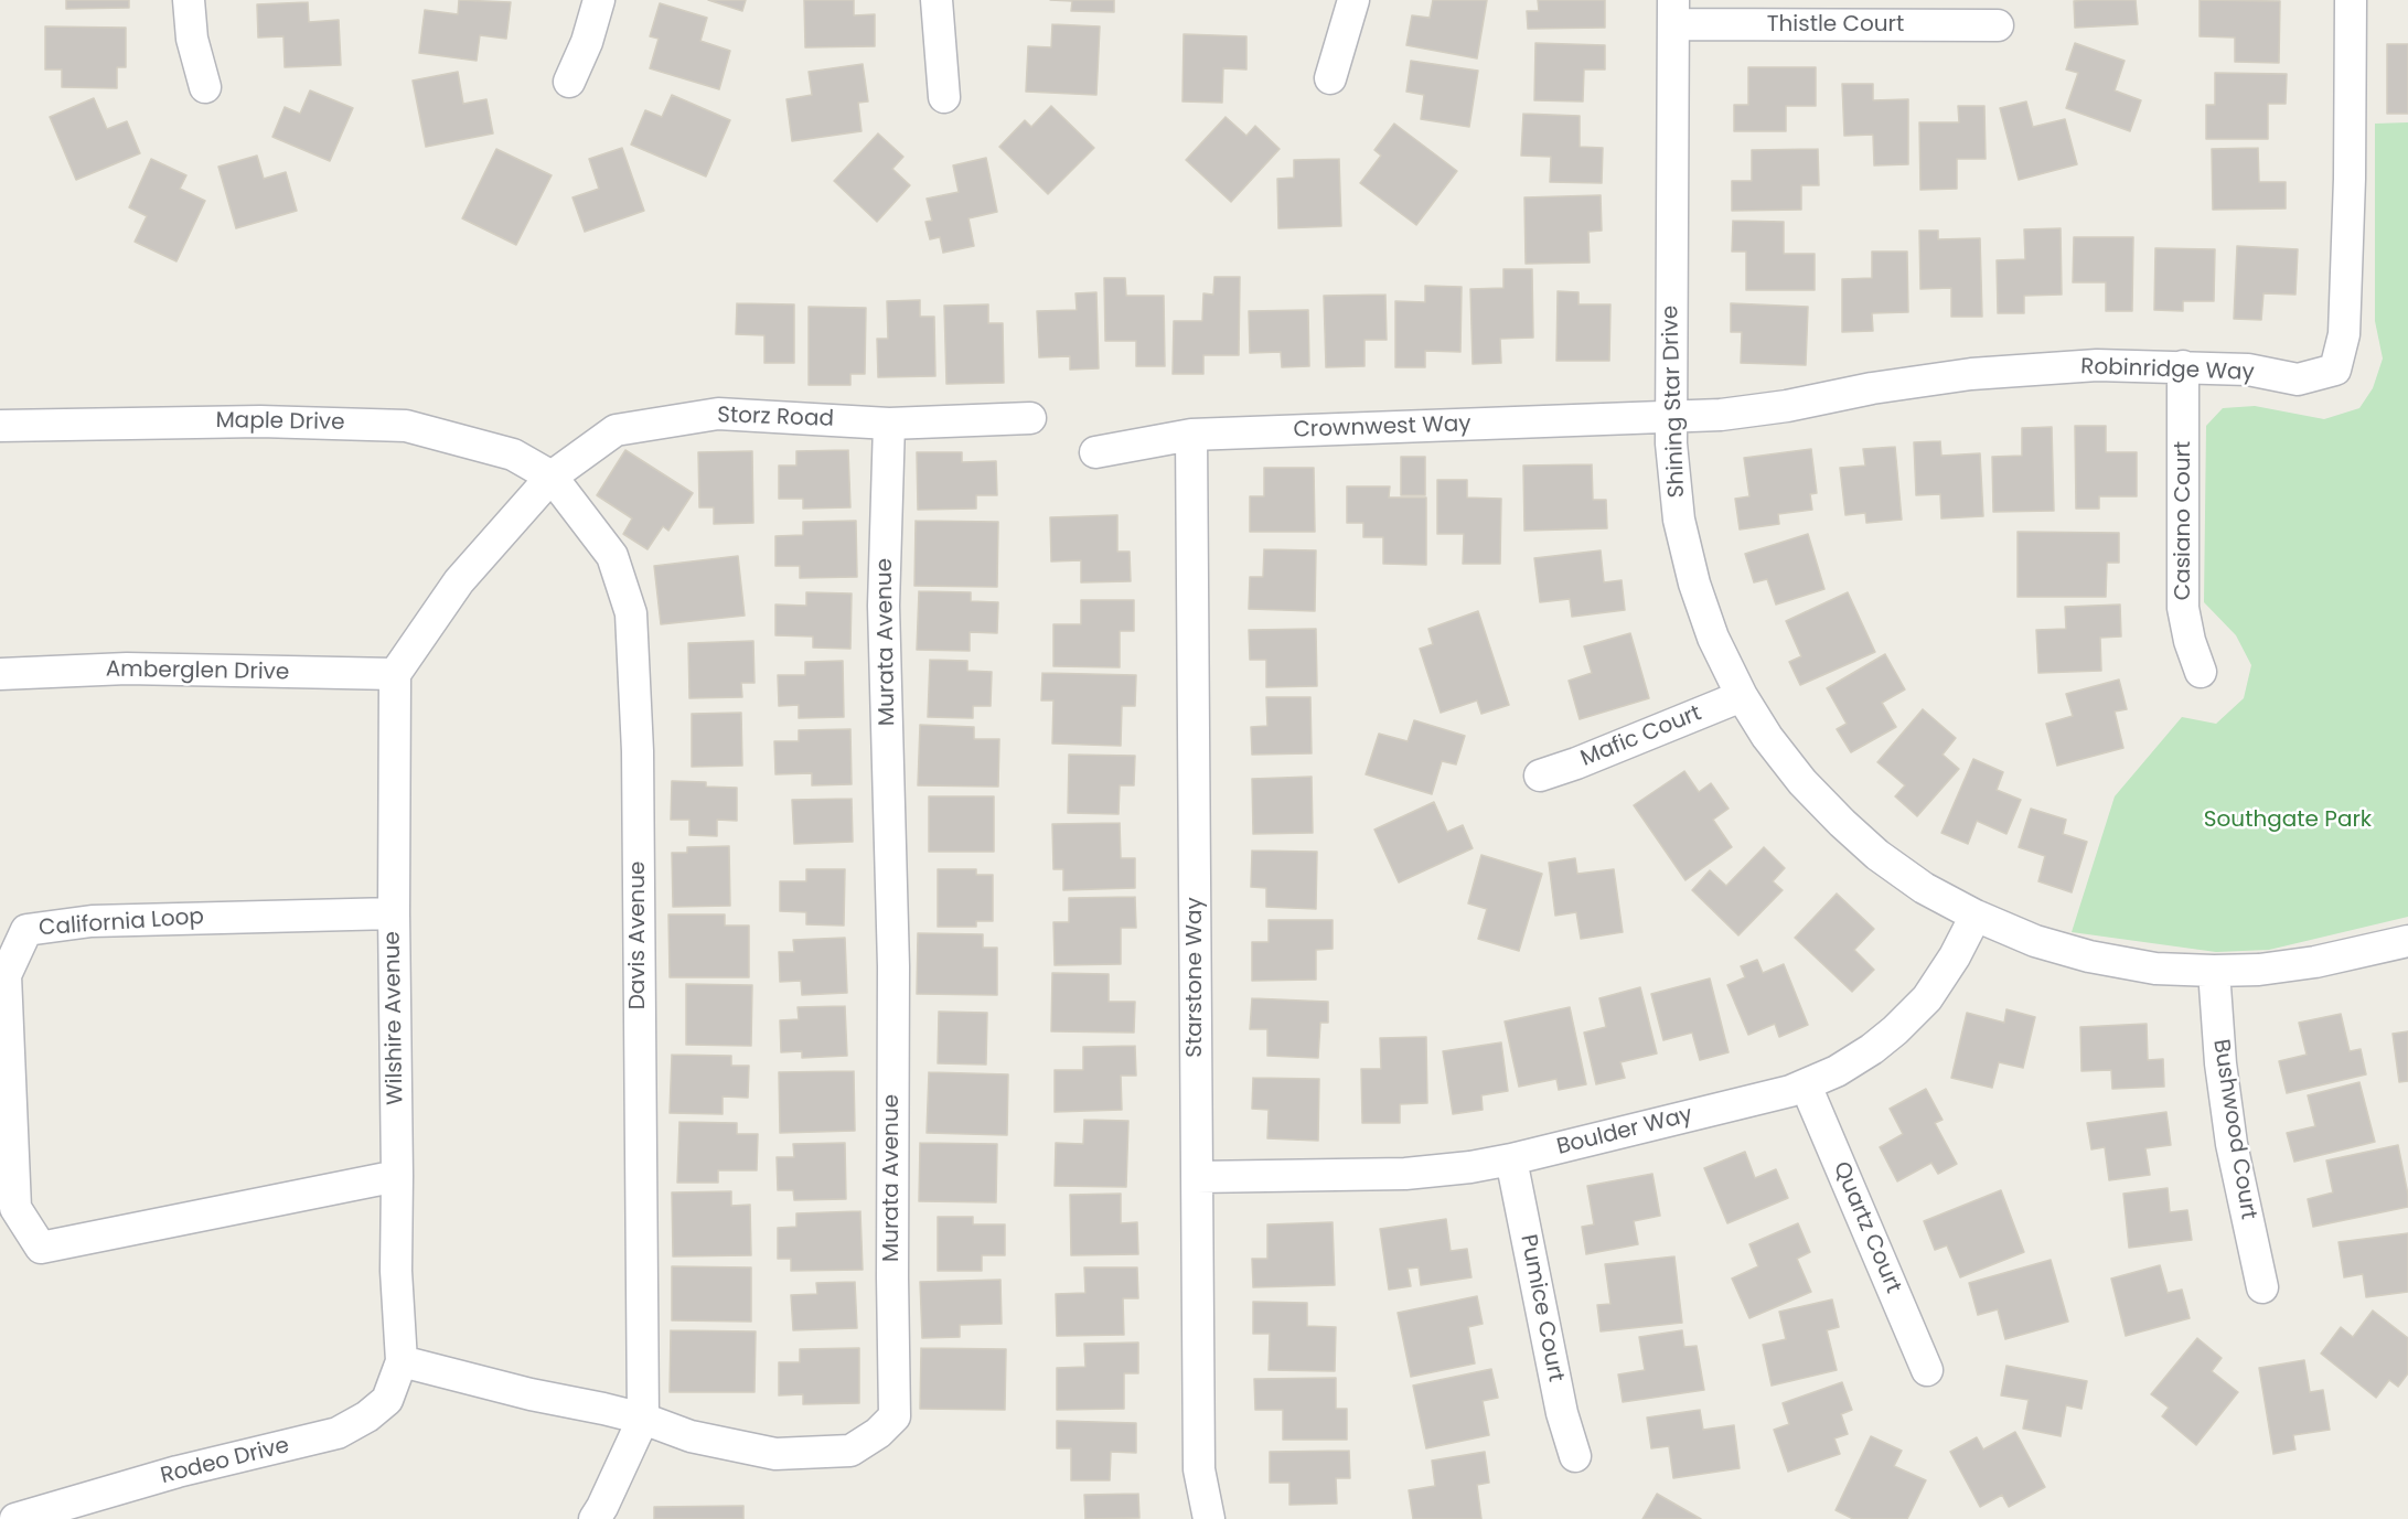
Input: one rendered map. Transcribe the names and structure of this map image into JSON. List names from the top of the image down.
{
  "streets": {
    "street": [
      "Thistle Court",
      "Robinridge Way",
      "Shining Star Drive",
      "Storz Road",
      "Maple Drive",
      "Crownwest Way",
      "Casiano Court",
      "Murata Avenue",
      "Amberglen Drive",
      "Mafic Court",
      "California Loop",
      "Davis Avenue",
      "Starstone Way",
      "Wilshire Avenue",
      "Bushwood Court",
      "Boulder Way",
      "Quartz Court",
      "Pumice Court",
      "Rodeo Drive"
    ]
  },
  "crossings": [
    ["Thistle Court", "Shining Star Drive"],
    ["Robinridge Way", "Shining Star Drive"],
    ["Robinridge Way", "Crownwest Way"],
    ["Robinridge Way", "Casiano Court"],
    ["Shining Star Drive", "Crownwest Way"],
    ["Shining Star Drive", "Mafic Court"],
    ["Shining Star Drive", "Bushwood Court"],
    ["Shining Star Drive", "Boulder Way"],
    ["Storz Road", "Maple Drive"],
    ["Storz Road", "Murata Avenue"],
    ["Storz Road", "Amberglen Drive"],
    ["Storz Road", "Davis Avenue"],
    ["Storz Road", "Wilshire Avenue"],
    ["Maple Drive", "Davis Avenue"],
    ["Crownwest Way", "Starstone Way"],
    ["Murata Avenue", "Davis Avenue"],
    ["Murata Avenue", "Wilshire Avenue"],
    ["Murata Avenue", "Rodeo Drive"],
    ["Amberglen Drive", "Wilshire Avenue"],
    ["California Loop", "Wilshire Avenue"],
    ["Starstone Way", "Boulder Way"],
    ["Wilshire Avenue", "Rodeo Drive"],
    ["Boulder Way", "Quartz Court"],
    ["Boulder Way", "Pumice Court"]
  ],
  "parks": ["Southgate Park"]
}
